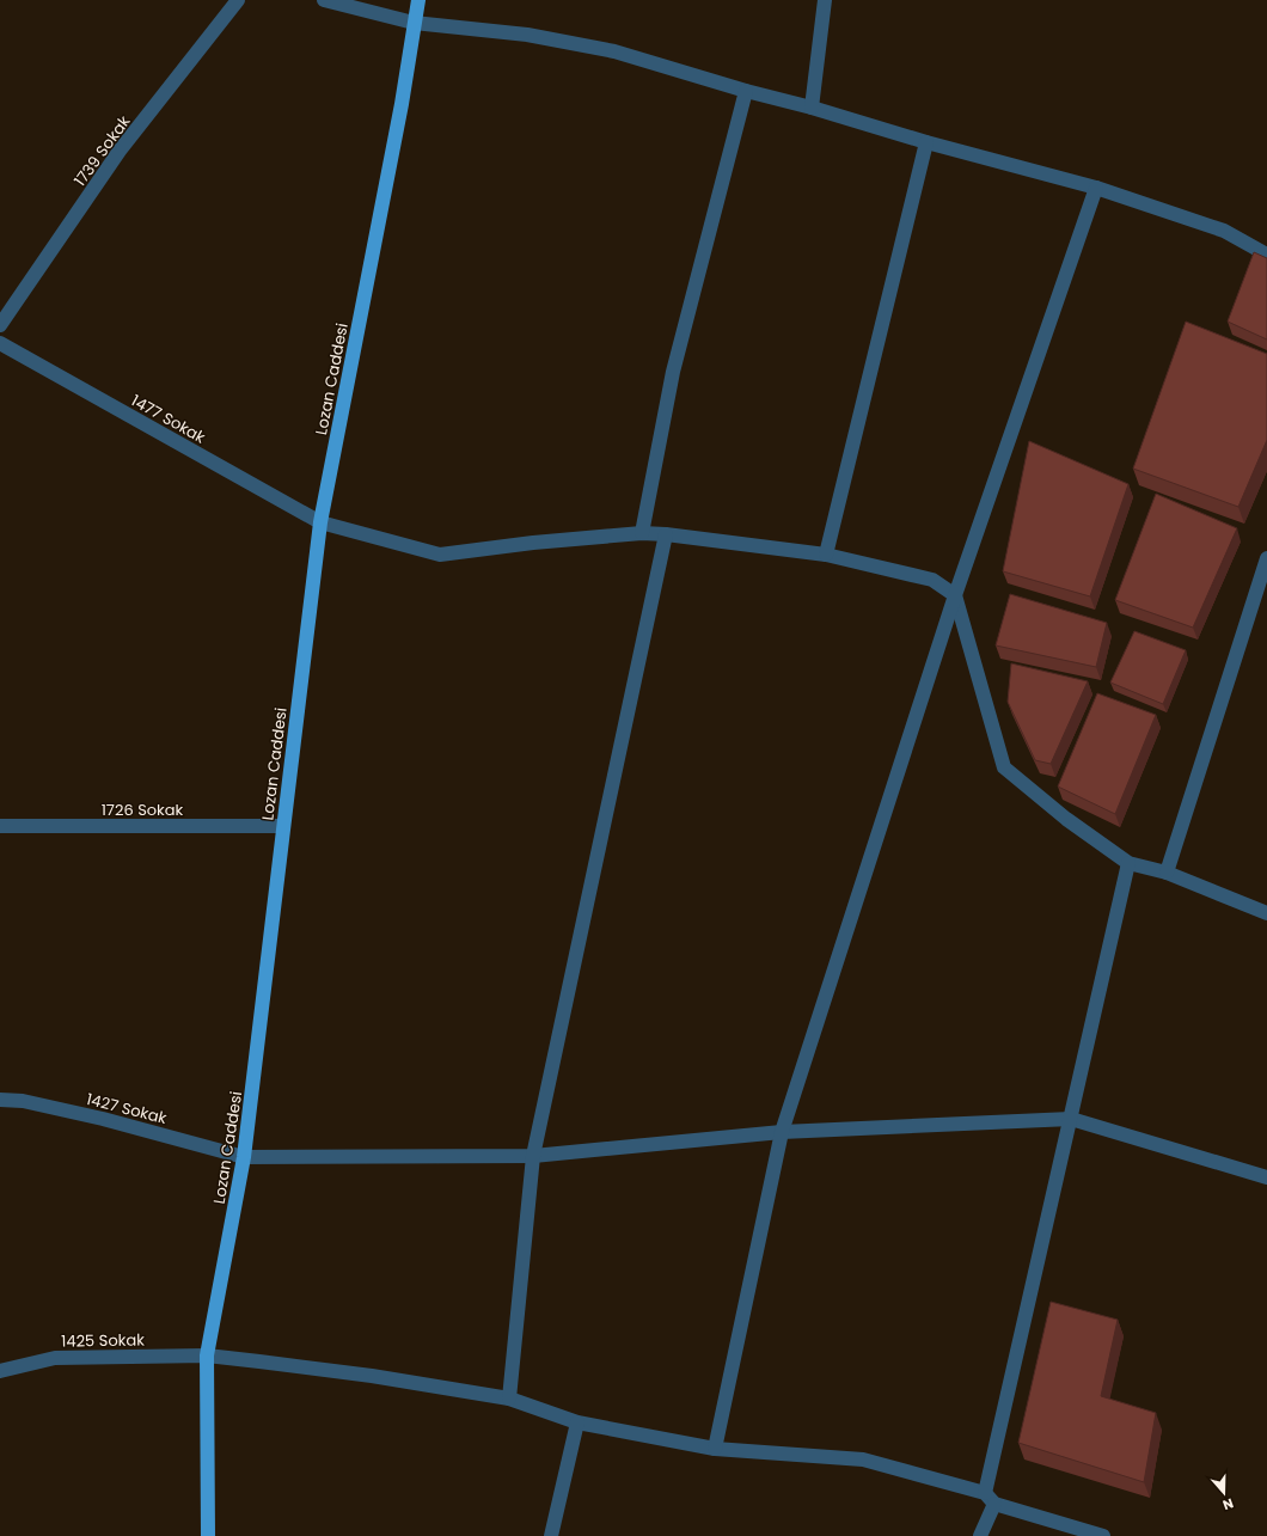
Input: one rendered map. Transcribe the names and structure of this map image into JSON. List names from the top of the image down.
{
  "streets": {
    "main road": ["Lozan Caddesi"],
    "street": [
      "1739 Sokak",
      "1477 Sokak",
      "1726 Sokak",
      "1427 Sokak",
      "1425 Sokak"
    ]
  },
  "crossings": [
    ["Lozan Caddesi", "1477 Sokak"],
    ["Lozan Caddesi", "1726 Sokak"],
    ["Lozan Caddesi", "1427 Sokak"],
    ["Lozan Caddesi", "1425 Sokak"]
  ],
  "north": "bottom"
}
